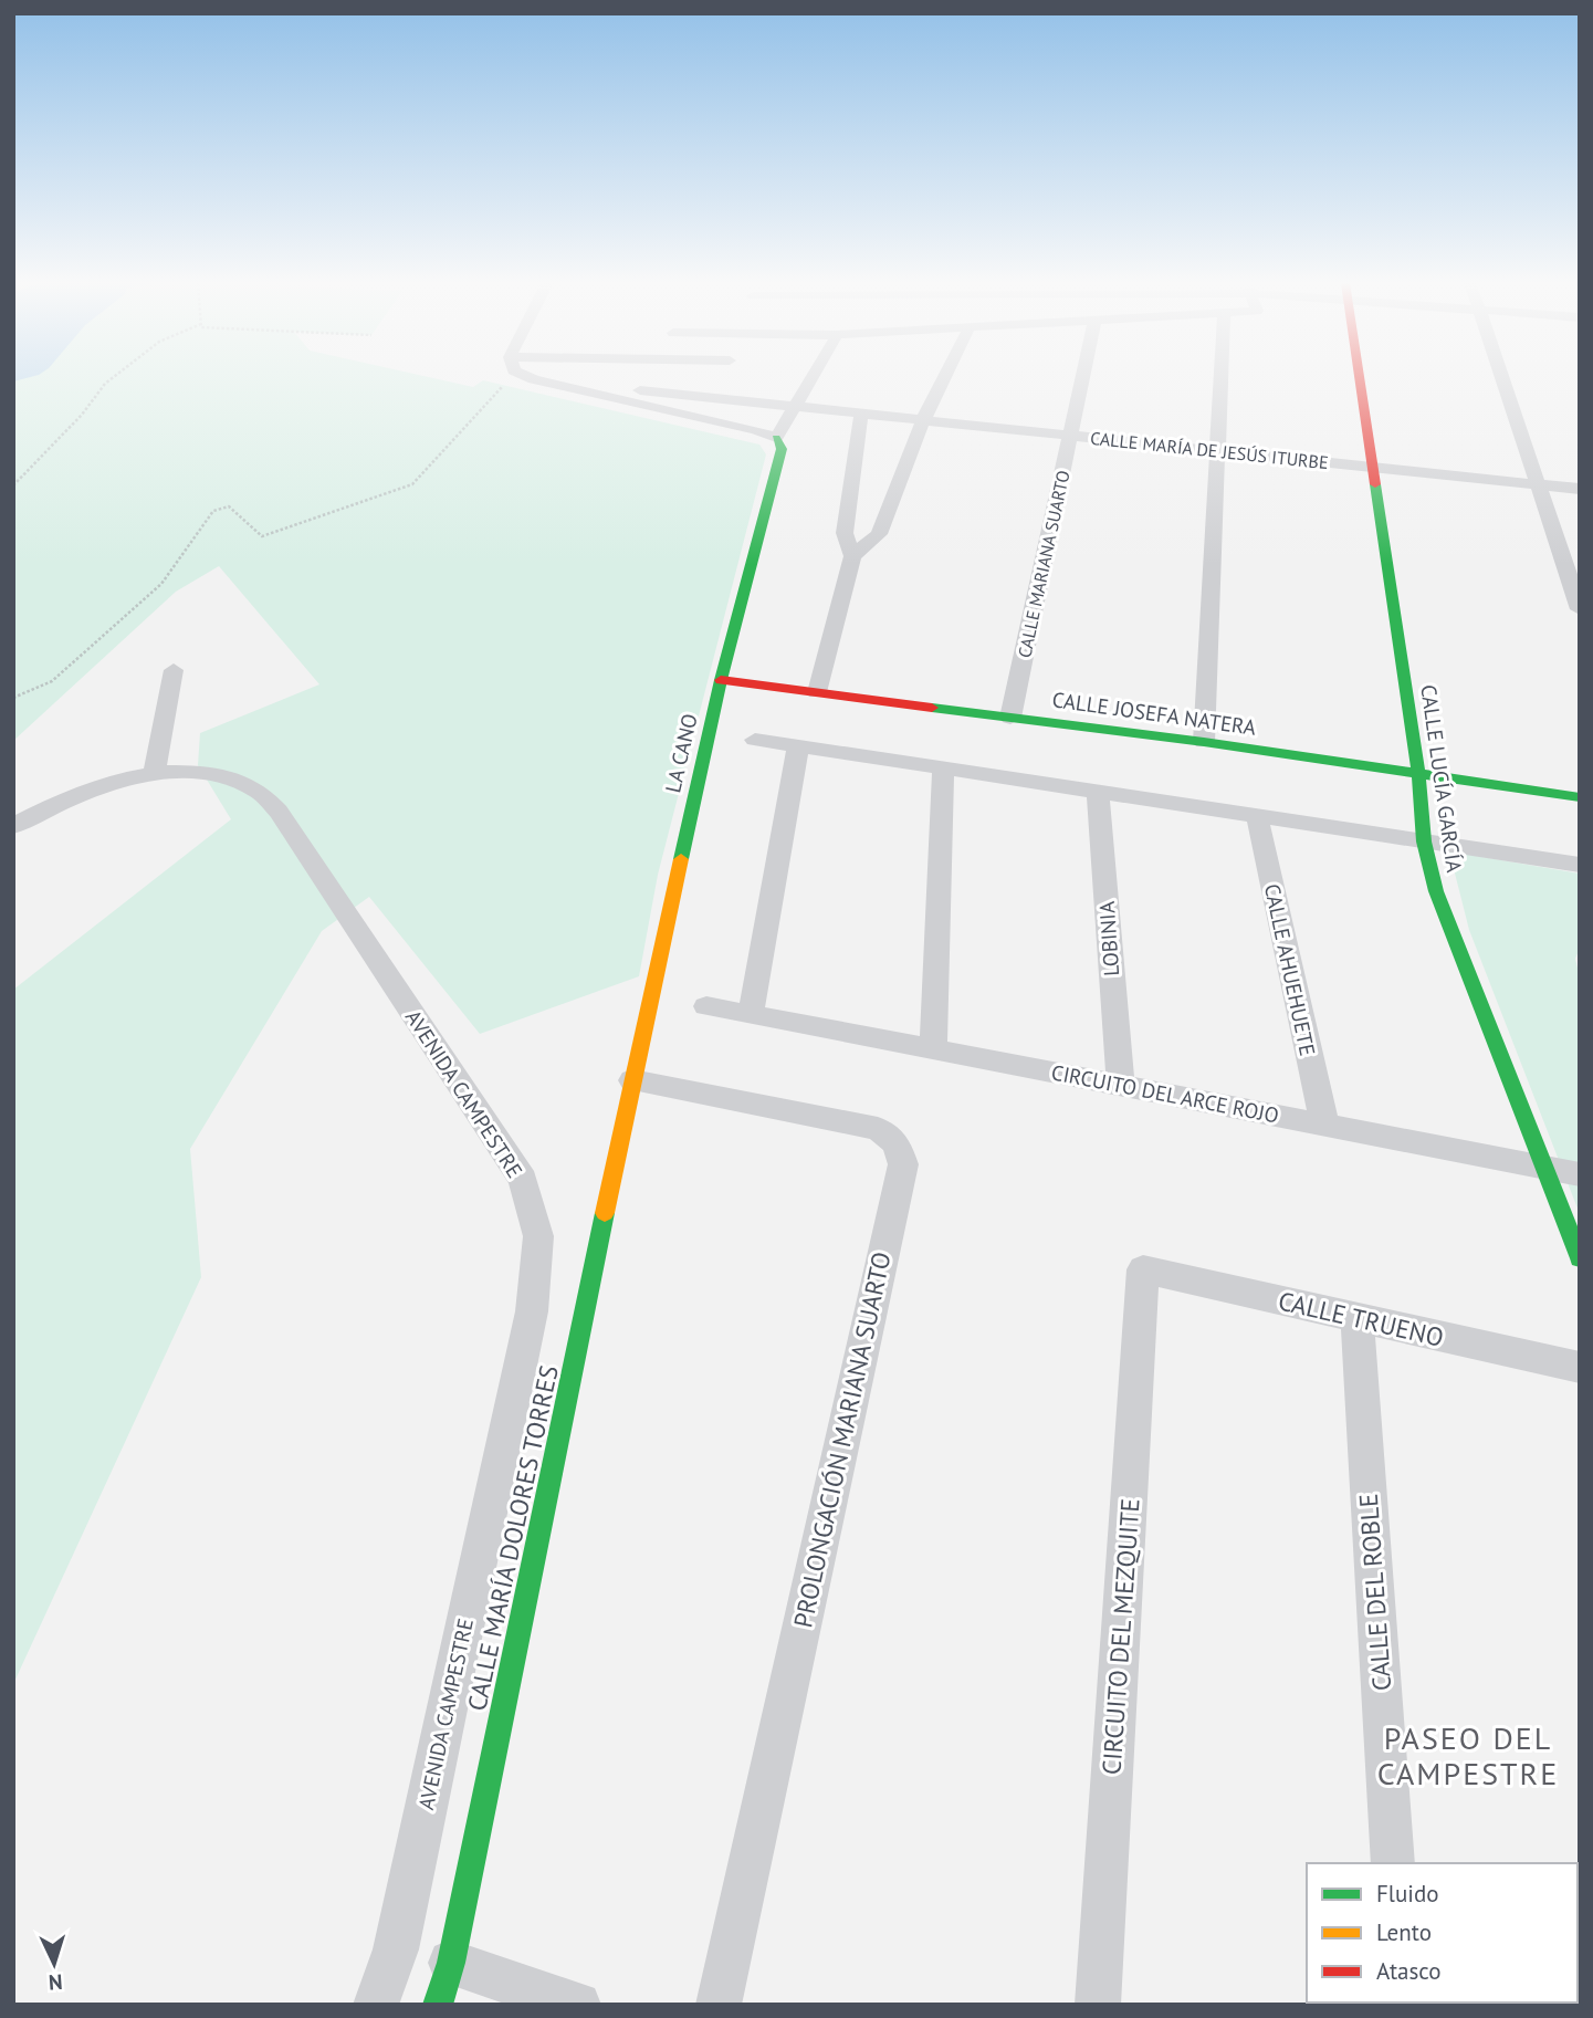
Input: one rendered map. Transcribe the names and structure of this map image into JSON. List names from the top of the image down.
{
  "streets": {
    "street": [
      "CALLE MARÍA DE JESÚS ITURBE",
      "CALLE MARIANA SUARTO",
      "CALLE JOSEFA NATERA",
      "LA CANO",
      "CALLE LUCÍA GARCÍA",
      "LOBINIA",
      "CALLE AHUEHUETE",
      "AVENIDA CAMPESTRE",
      "CIRCUITO DEL ARCE ROJO",
      "CALLE TRUENO",
      "PROLONGACIÓN MARIANA SUARTO",
      "CALLE MARÍA DOLORES TORRES",
      "CALLE DEL ROBLE",
      "CIRCUITO DEL MEZQUITE"
    ]
  },
  "crossings": [
    ["CALLE MARÍA DE JESÚS ITURBE", "CALLE MARIANA SUARTO"],
    ["CALLE MARÍA DE JESÚS ITURBE", "CALLE LUCÍA GARCÍA"],
    ["CALLE MARIANA SUARTO", "CALLE JOSEFA NATERA"],
    ["CALLE JOSEFA NATERA", "LA CANO"],
    ["CALLE JOSEFA NATERA", "CALLE LUCÍA GARCÍA"],
    ["LA CANO", "PROLONGACIÓN MARIANA SUARTO"],
    ["LA CANO", "CALLE MARÍA DOLORES TORRES"],
    ["CALLE LUCÍA GARCÍA", "CIRCUITO DEL ARCE ROJO"],
    ["LOBINIA", "CIRCUITO DEL ARCE ROJO"],
    ["CALLE AHUEHUETE", "CIRCUITO DEL ARCE ROJO"],
    ["CALLE TRUENO", "CALLE DEL ROBLE"],
    ["CALLE TRUENO", "CIRCUITO DEL MEZQUITE"],
    ["PROLONGACIÓN MARIANA SUARTO", "CALLE MARÍA DOLORES TORRES"]
  ],
  "districts": ["PASEO DEL CAMPESTRE"],
  "legend": ["Fluido", "Lento", "Atasco"],
  "north": "bottom"
}
